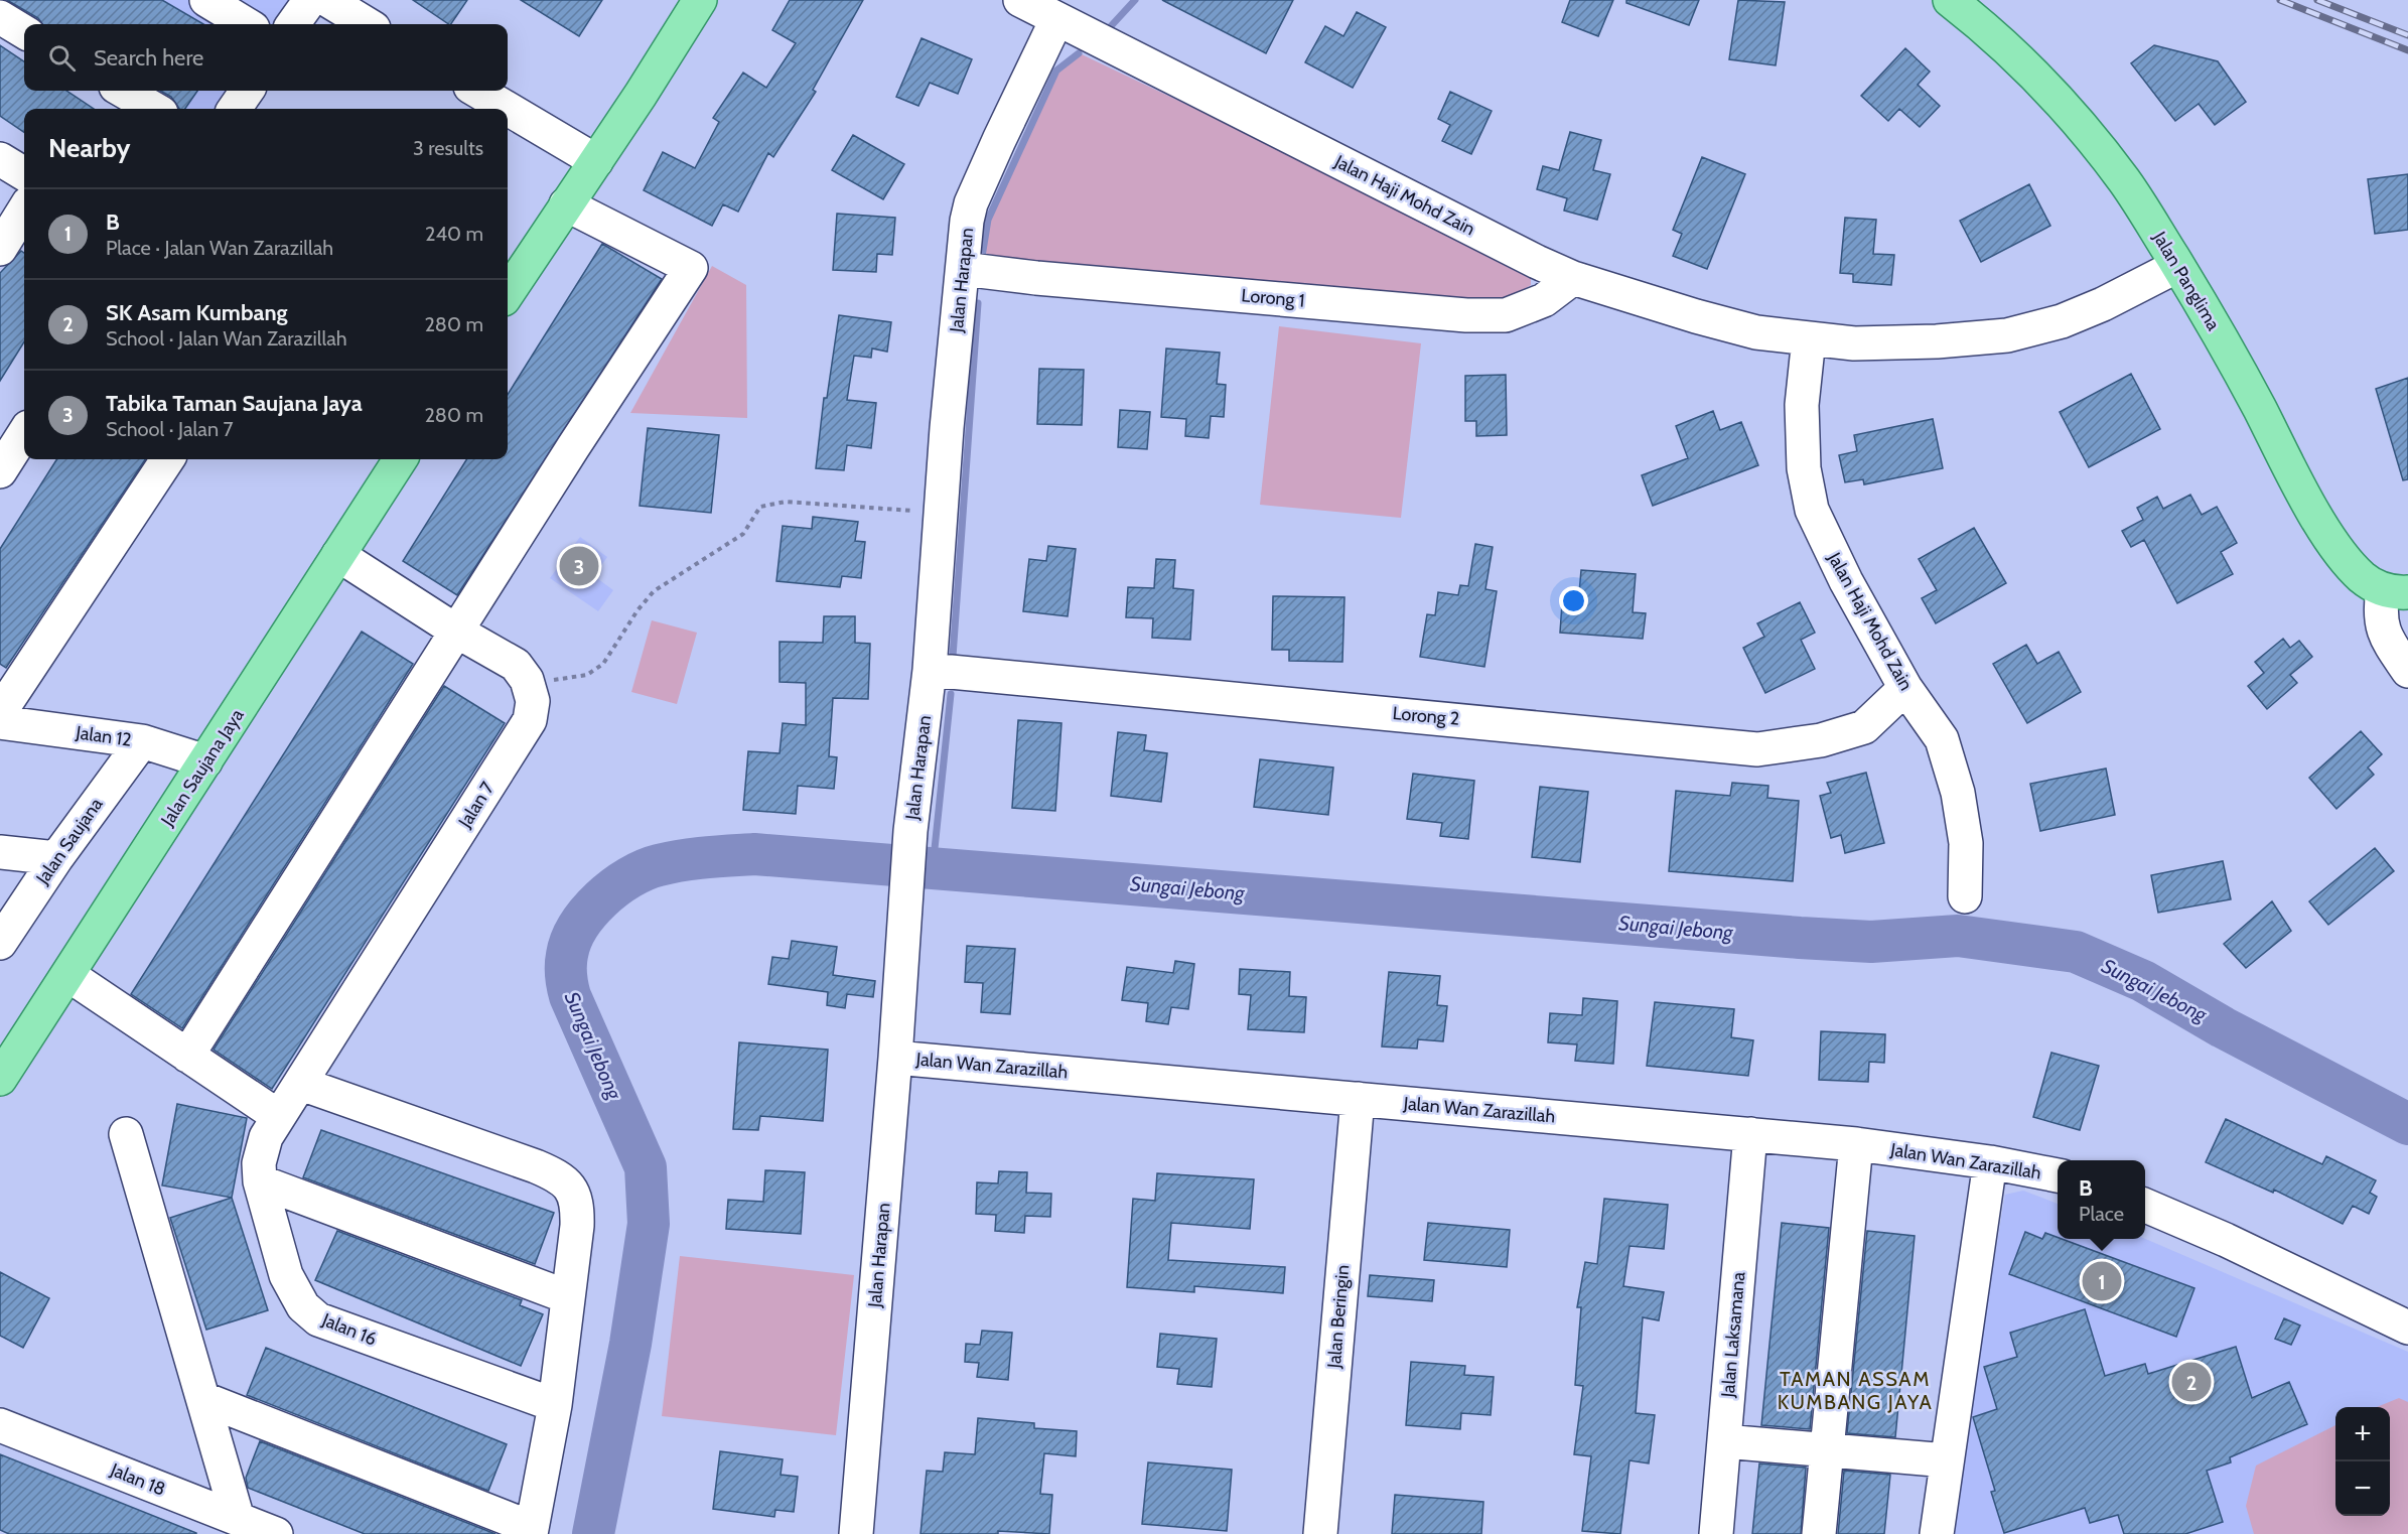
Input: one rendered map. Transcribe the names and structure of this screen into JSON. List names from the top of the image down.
{
  "streets": {
    "main road": ["Jalan Panglima", "Jalan Saujana Jaya"],
    "street": [
      "Jalan Haji Mohd Zain",
      "Jalan Harapan",
      "Lorong 1",
      "Lorong 2",
      "Jalan 12",
      "Jalan 7",
      "Jalan Saujana",
      "Jalan Wan Zarazillah",
      "Jalan Beringin",
      "Jalan 16",
      "Jalan Laksamana",
      "Jalan 18"
    ]
  },
  "crossings": [
    ["Jalan Haji Mohd Zain", "Jalan Harapan"],
    ["Jalan Haji Mohd Zain", "Jalan Panglima"],
    ["Jalan Haji Mohd Zain", "Lorong 1"],
    ["Jalan Haji Mohd Zain", "Lorong 2"],
    ["Jalan Harapan", "Lorong 1"],
    ["Jalan Harapan", "Lorong 2"],
    ["Jalan Harapan", "Jalan Wan Zarazillah"],
    ["Jalan 12", "Jalan Saujana Jaya"],
    ["Jalan 12", "Jalan Saujana"],
    ["Jalan 7", "Jalan 16"],
    ["Jalan Wan Zarazillah", "Jalan Beringin"],
    ["Jalan Wan Zarazillah", "Jalan Laksamana"]
  ],
  "districts": ["TAMAN ASSAM KUMBANG JAYA"],
  "water": ["Sungai Jebong"],
  "page": {
    "search": "Search here",
    "heading": ["Nearby", "3 results"],
    "list": [
      {
        "mark": "1",
        "name": "B",
        "note": "Place · Jalan Wan Zarazillah",
        "value": "240 m"
      },
      {
        "mark": "2",
        "name": "SK Asam Kumbang",
        "note": "School · Jalan Wan Zarazillah",
        "value": "280 m"
      },
      {
        "mark": "3",
        "name": "Tabika Taman Saujana Jaya",
        "note": "School · Jalan 7",
        "value": "280 m"
      }
    ],
    "pins": ["3", "1", "2"],
    "popup": ["B", "Place"],
    "map_buttons": ["+", "−"]
  }
}
